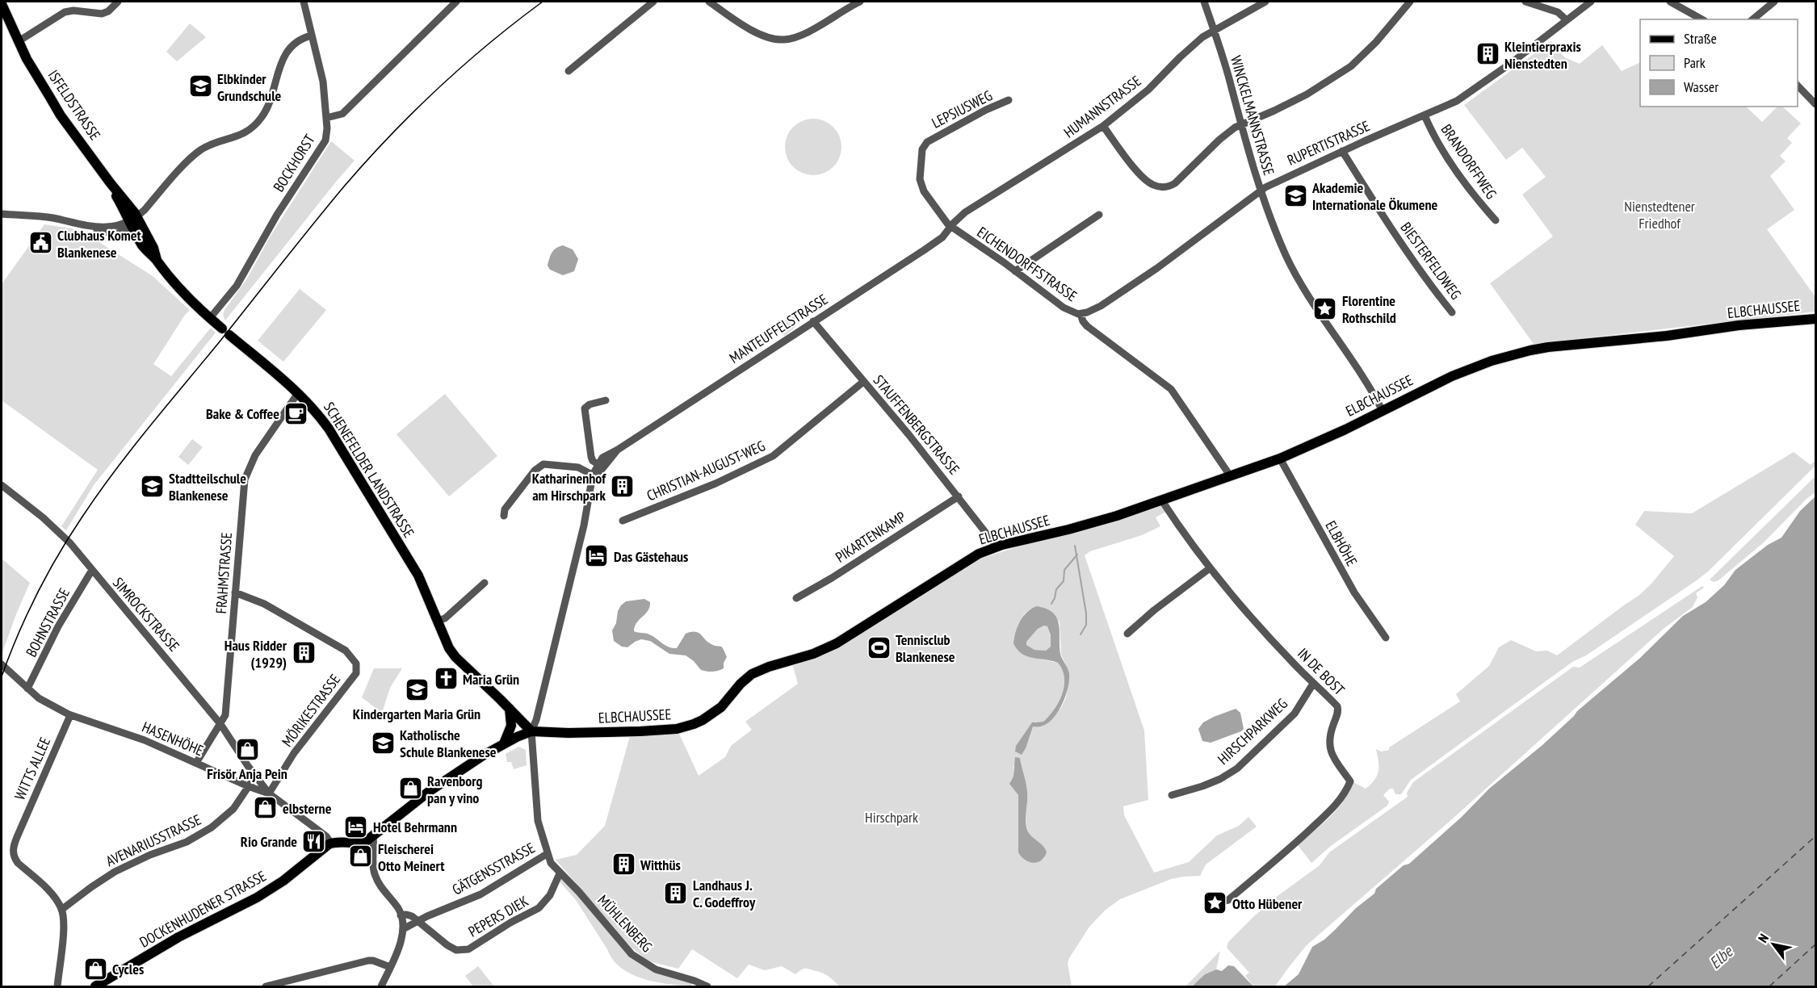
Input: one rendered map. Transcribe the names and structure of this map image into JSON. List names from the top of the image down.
{
  "streets": {
    "main road": [
      "ISFELDSTRASSE",
      "ELBCHAUSSEE",
      "SCHENEFELDER LANDSTRASSE",
      "DOCKENHUDENER STRASSE"
    ],
    "street": [
      "HUMANNSTRASSE",
      "LEPSIUSWEG",
      "WINCKELMANNSTRASSE",
      "RUPERTISTRASSE",
      "BRANDORFFWEG",
      "BOCKHORST",
      "BIESTERFELDWEG",
      "EICHENDORFFSTRASSE",
      "MANTEUFFELSTRASSE",
      "STAUFFENBERGSTRASSE",
      "CHRISTIAN-AUGUST-WEG",
      "PIKARTENKAMP",
      "ELBHÖHE",
      "FRAHMSTRASSE",
      "SIMROCKSTRASSE",
      "BOHNSTRASSE",
      "IN DE BOST",
      "MÖRIKESTRASSE",
      "HIRSCHPARKWEG",
      "HASENHÖHE",
      "WITTS ALLEE",
      "AVENARIUSSTRASSE",
      "GÄTGENSSTRASSE",
      "PEPERS DIEK",
      "MÜHLENBERG"
    ]
  },
  "crossings": [
    ["ISFELDSTRASSE", "SCHENEFELDER LANDSTRASSE"],
    ["HUMANNSTRASSE", "WINCKELMANNSTRASSE"],
    ["HUMANNSTRASSE", "EICHENDORFFSTRASSE"],
    ["HUMANNSTRASSE", "MANTEUFFELSTRASSE"],
    ["LEPSIUSWEG", "EICHENDORFFSTRASSE"],
    ["WINCKELMANNSTRASSE", "RUPERTISTRASSE"],
    ["WINCKELMANNSTRASSE", "ELBCHAUSSEE"],
    ["RUPERTISTRASSE", "BRANDORFFWEG"],
    ["RUPERTISTRASSE", "BIESTERFELDWEG"],
    ["RUPERTISTRASSE", "EICHENDORFFSTRASSE"],
    ["BOCKHORST", "SCHENEFELDER LANDSTRASSE"],
    ["EICHENDORFFSTRASSE", "ELBCHAUSSEE"],
    ["EICHENDORFFSTRASSE", "MANTEUFFELSTRASSE"],
    ["ELBCHAUSSEE", "MANTEUFFELSTRASSE"],
    ["ELBCHAUSSEE", "STAUFFENBERGSTRASSE"],
    ["ELBCHAUSSEE", "SCHENEFELDER LANDSTRASSE"],
    ["ELBCHAUSSEE", "ELBHÖHE"],
    ["ELBCHAUSSEE", "IN DE BOST"],
    ["MANTEUFFELSTRASSE", "STAUFFENBERGSTRASSE"],
    ["MANTEUFFELSTRASSE", "SCHENEFELDER LANDSTRASSE"],
    ["STAUFFENBERGSTRASSE", "CHRISTIAN-AUGUST-WEG"],
    ["STAUFFENBERGSTRASSE", "PIKARTENKAMP"],
    ["SCHENEFELDER LANDSTRASSE", "FRAHMSTRASSE"],
    ["FRAHMSTRASSE", "SIMROCKSTRASSE"],
    ["FRAHMSTRASSE", "MÖRIKESTRASSE"],
    ["FRAHMSTRASSE", "HASENHÖHE"],
    ["SIMROCKSTRASSE", "BOHNSTRASSE"],
    ["SIMROCKSTRASSE", "MÖRIKESTRASSE"],
    ["SIMROCKSTRASSE", "HASENHÖHE"],
    ["BOHNSTRASSE", "HASENHÖHE"],
    ["IN DE BOST", "HIRSCHPARKWEG"],
    ["MÖRIKESTRASSE", "HASENHÖHE"],
    ["HASENHÖHE", "WITTS ALLEE"],
    ["HASENHÖHE", "AVENARIUSSTRASSE"],
    ["HASENHÖHE", "DOCKENHUDENER STRASSE"],
    ["WITTS ALLEE", "AVENARIUSSTRASSE"],
    ["GÄTGENSSTRASSE", "PEPERS DIEK"],
    ["PEPERS DIEK", "MÜHLENBERG"]
  ],
  "water": ["Elbe"],
  "parks": ["Nienstedtener Friedhof", "Hirschpark"],
  "places": {
    "building": [
      "Kleintierpraxis Nienstedten",
      "Katharinenhof am Hirschpark",
      "Haus Ridder (1929)",
      "Witthüs",
      "Landhaus J. C. Godeffroy"
    ],
    "school or university": [
      "Elbkinder Grundschule",
      "Akademie Internationale Ökumene",
      "Stadtteilschule Blankenese",
      "Kindergarten Maria Grün",
      "Katholische Schule Blankenese"
    ],
    "public building": ["Clubhaus Komet Blankenese"],
    "place": ["Florentine Rothschild", "Otto Hübener"],
    "cafe": ["Bake & Coffee"],
    "hotel": ["Das Gästehaus", "Hotel Behrmann"],
    "sports": ["Tennisclub Blankenese"],
    "church": ["Maria Grün"],
    "shop": [
      "Frisör Anja Pein",
      "Ravenborg pan y vino",
      "elbsterne",
      "Fleischerei Otto Meinert",
      "Cycles"
    ],
    "restaurant": ["Rio Grande"]
  },
  "legend": ["Straße", "Park", "Wasser"],
  "north": "top left"
}
